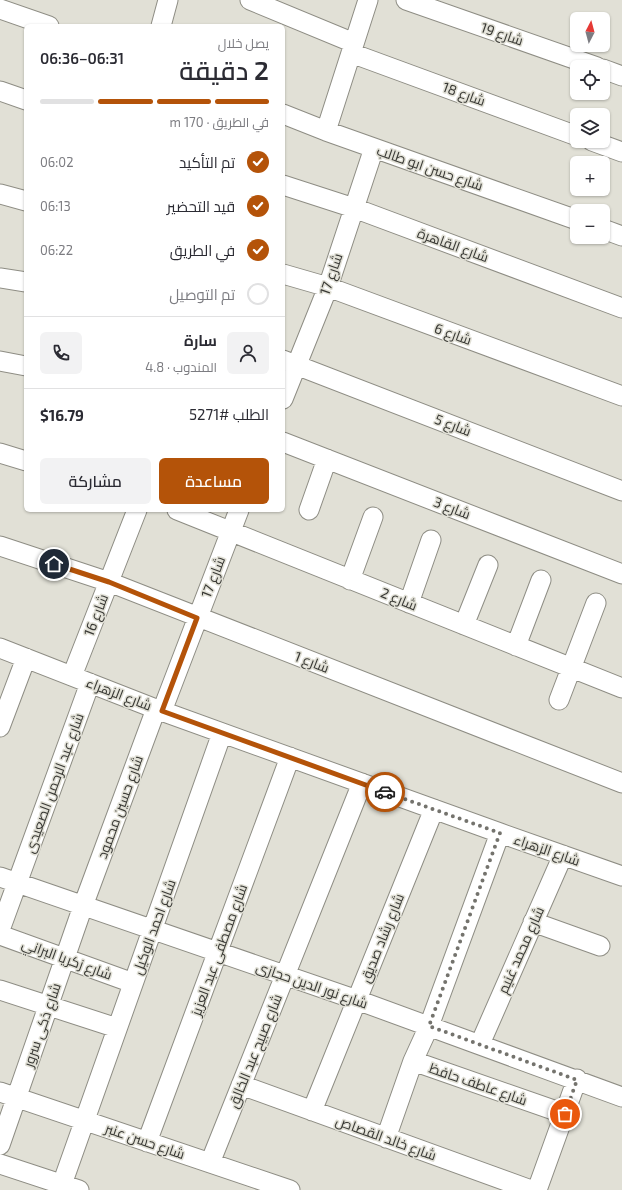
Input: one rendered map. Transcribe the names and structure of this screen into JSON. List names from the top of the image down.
{
  "streets": {
    "street": [
      "شارع 19",
      "شارع 18",
      "شارع حسن ابو طالب",
      "شارع القاهرة",
      "شارع 17",
      "شارع 6",
      "شارع 5",
      "شارع 3",
      "شارع 2",
      "شارع 16",
      "شارع 1",
      "شارع الزهراء",
      "شارع عبد الرحمن الصعيدى",
      "شارع حسين محمود",
      "شارع احمد الوكيل",
      "شارع رشاد صديق",
      "شارع مصطفى عبد العزيز",
      "شارع محمد غنيم",
      "شارع زكريا البراني",
      "شارع نور الدين حجازى",
      "شارع ذكى سرور",
      "شارع صبيح عبد الخالق",
      "شارع عاطف حافظ",
      "شارع خالد القصاص",
      "شارع حسن عنبر"
    ]
  },
  "crossings": [
    ["شارع حسن ابو طالب", "شارع 17"],
    ["شارع القاهرة", "شارع 17"],
    ["شارع 17", "شارع 6"],
    ["شارع 17", "شارع 5"],
    ["شارع 17", "شارع 2"],
    ["شارع 17", "شارع 1"],
    ["شارع 17", "شارع الزهراء"],
    ["شارع 17", "شارع حسين محمود"],
    ["شارع 16", "شارع 1"],
    ["شارع 16", "شارع الزهراء"],
    ["شارع الزهراء", "شارع عبد الرحمن الصعيدى"],
    ["شارع الزهراء", "شارع حسين محمود"],
    ["شارع الزهراء", "شارع احمد الوكيل"],
    ["شارع الزهراء", "شارع رشاد صديق"],
    ["شارع الزهراء", "شارع مصطفى عبد العزيز"],
    ["شارع الزهراء", "شارع محمد غنيم"],
    ["شارع الزهراء", "شارع صبيح عبد الخالق"],
    ["شارع عبد الرحمن الصعيدى", "شارع نور الدين حجازى"],
    ["شارع حسين محمود", "شارع نور الدين حجازى"],
    ["شارع حسين محمود", "شارع ذكى سرور"],
    ["شارع احمد الوكيل", "شارع زكريا البراني"],
    ["شارع احمد الوكيل", "شارع نور الدين حجازى"],
    ["شارع احمد الوكيل", "شارع حسن عنبر"],
    ["شارع رشاد صديق", "شارع نور الدين حجازى"],
    ["شارع رشاد صديق", "شارع خالد القصاص"],
    ["شارع مصطفى عبد العزيز", "شارع نور الدين حجازى"],
    ["شارع مصطفى عبد العزيز", "شارع حسن عنبر"],
    ["شارع محمد غنيم", "شارع نور الدين حجازى"],
    ["شارع زكريا البراني", "شارع ذكى سرور"],
    ["شارع نور الدين حجازى", "شارع ذكى سرور"],
    ["شارع نور الدين حجازى", "شارع صبيح عبد الخالق"],
    ["شارع ذكى سرور", "شارع حسن عنبر"],
    ["شارع صبيح عبد الخالق", "شارع خالد القصاص"],
    ["شارع صبيح عبد الخالق", "شارع حسن عنبر"]
  ],
  "north": "top",
  "page": {
    "map_buttons": ["+", "−"],
    "heading": ["2 دقيقة", "يصل خلال", "06:31–06:36"],
    "panel": [
      "سارة",
      "المندوب · 4.8",
      "الطلب #5271",
      "$16.79"
    ],
    "bar": "في الطريق · 170 m",
    "list": [
      ["تم التأكيد", "06:02"],
      ["قيد التحضير", "06:13"],
      ["في الطريق", "06:22"],
      "تم التوصيل"
    ],
    "buttons": ["مساعدة", "مشاركة"]
  }
}
